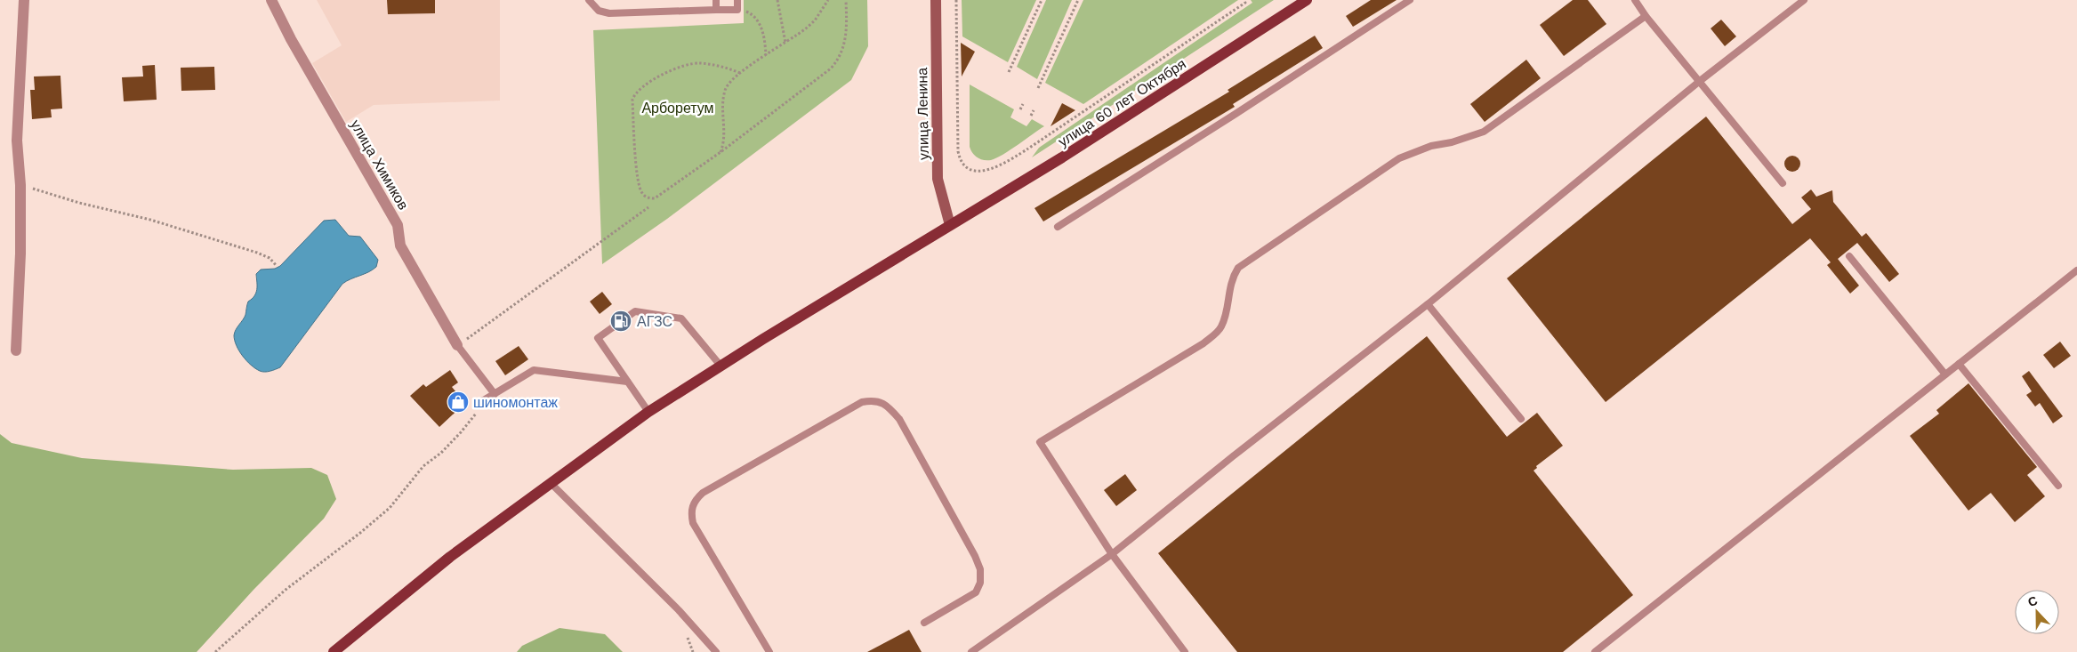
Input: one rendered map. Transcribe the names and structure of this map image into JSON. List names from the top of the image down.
{
  "streets": {
    "main road": ["улица 60 лет Октября", "улица Ленина"],
    "street": ["улица Химиков"]
  },
  "crossings": [
    ["улица 60 лет Октября", "улица Ленина"]
  ],
  "parks": ["Арборетум"],
  "places": {
    "fuel station": ["АГЗС"],
    "shop": ["шиномонтаж"]
  },
  "north": "top"
}
